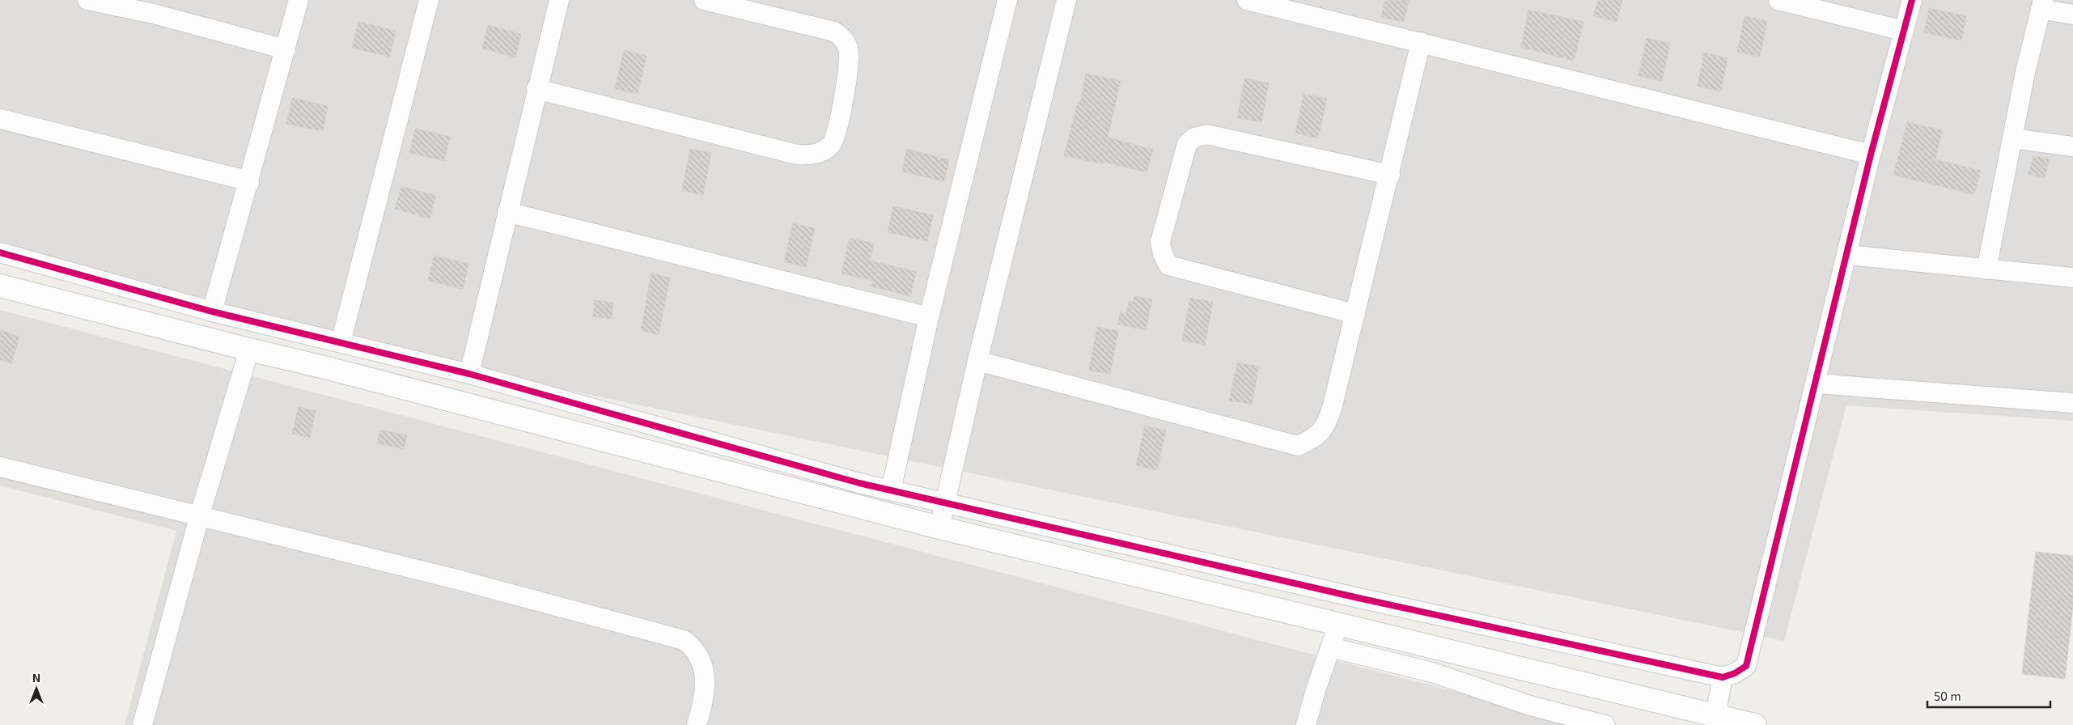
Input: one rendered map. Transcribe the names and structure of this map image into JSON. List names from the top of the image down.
{
  "scale_bar": "50 m",
  "north": "top"
}
